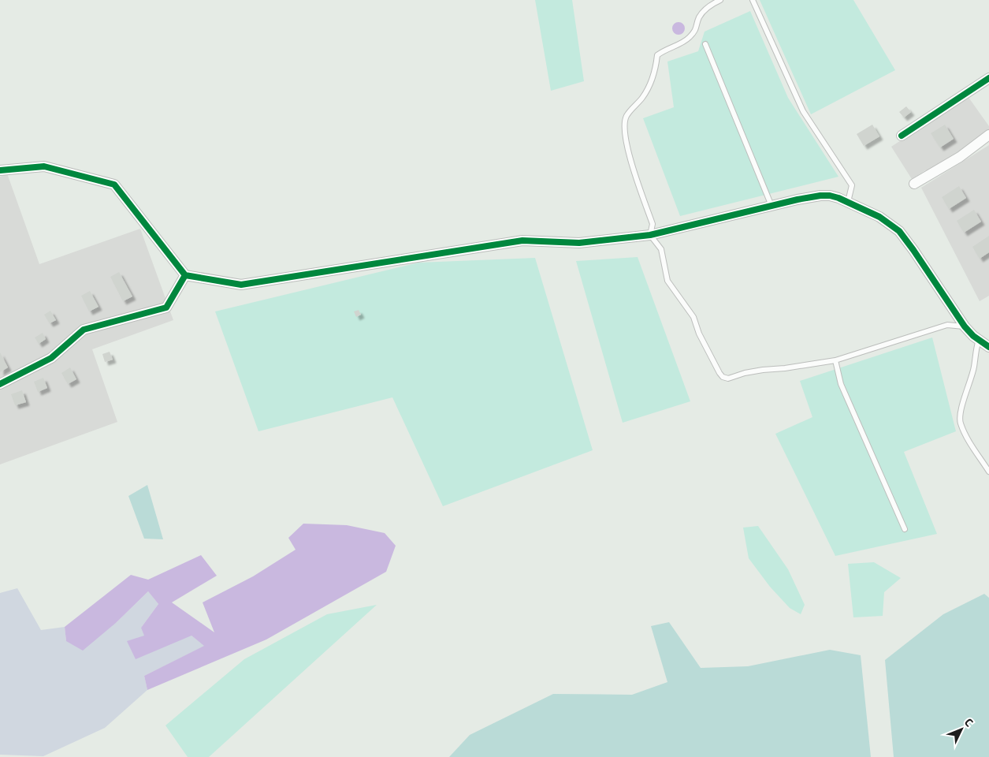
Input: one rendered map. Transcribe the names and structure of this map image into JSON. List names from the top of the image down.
{
  "north": "top right"
}
